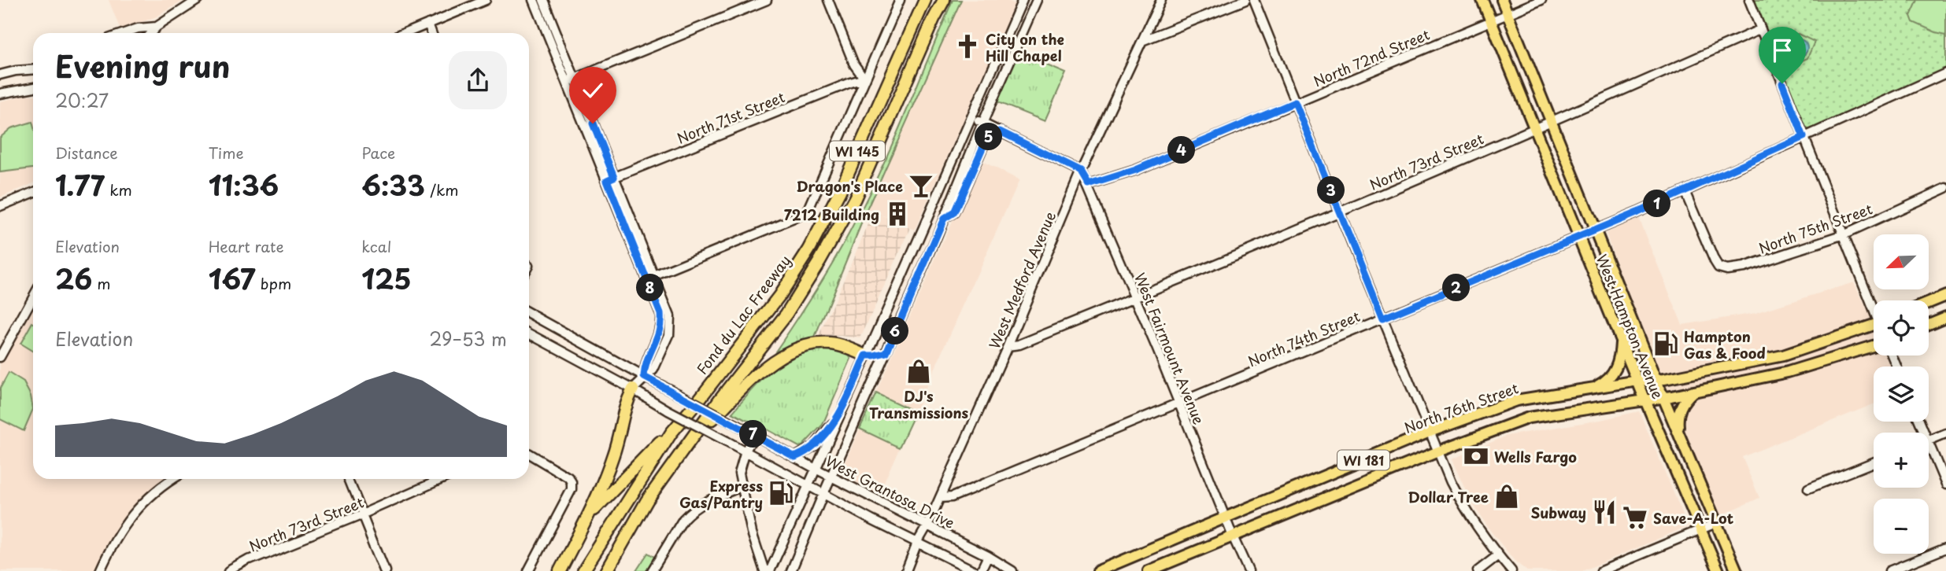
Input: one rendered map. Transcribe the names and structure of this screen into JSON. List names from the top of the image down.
{
  "streets": {
    "highway": ["WI 145", "Fond du Lac Freeway"],
    "main road": ["West Hampton Avenue", "North 76th Street", "WI 181"],
    "street": [
      "North 72nd Street",
      "North 71st Street",
      "North 73rd Street",
      "North 75th Street",
      "West Medford Avenue",
      "North 74th Street",
      "West Fairmount Avenue",
      "West Grantosa Drive"
    ]
  },
  "crossings": [
    ["North 72nd Street", "West Hampton Avenue"],
    ["North 72nd Street", "West Fairmount Avenue"],
    ["North 73rd Street", "West Medford Avenue"],
    ["North 73rd Street", "West Hampton Avenue"],
    ["North 73rd Street", "West Fairmount Avenue"],
    ["North 75th Street", "North 74th Street"],
    ["West Medford Avenue", "North 74th Street"],
    ["West Medford Avenue", "West Fairmount Avenue"],
    ["West Medford Avenue", "West Grantosa Drive"],
    ["West Hampton Avenue", "North 74th Street"],
    ["West Hampton Avenue", "North 76th Street"],
    ["West Hampton Avenue", "WI 181"],
    ["North 74th Street", "West Fairmount Avenue"],
    ["West Fairmount Avenue", "North 76th Street"],
    ["West Fairmount Avenue", "WI 181"]
  ],
  "places": {
    "church": ["City on the Hill Chapel"],
    "bar": ["Dragon's Place"],
    "building": ["7212 Building"],
    "fuel station": ["Hampton Gas & Food", "Express Gas/Pantry"],
    "shop": ["DJ's Transmissions", "Dollar Tree"],
    "bank": ["Wells Fargo"],
    "restaurant": ["Subway"],
    "supermarket": ["Save-A-Lot"]
  },
  "north": "bottom left",
  "page": {
    "heading": ["Evening run", "20:27"],
    "pins": [
      "5",
      "4",
      "3",
      "1",
      "2",
      "8",
      "6",
      "7"
    ],
    "stats": [
      ["Distance", "1.77 km"],
      ["Time", "11:36"],
      ["Pace", "6:33 /km"],
      ["Elevation", "26 m"],
      ["Heart rate", "167 bpm"],
      ["kcal", "125"]
    ],
    "map_buttons": ["+", "−"],
    "chart": ["Elevation", "29–53 m"]
  }
}
